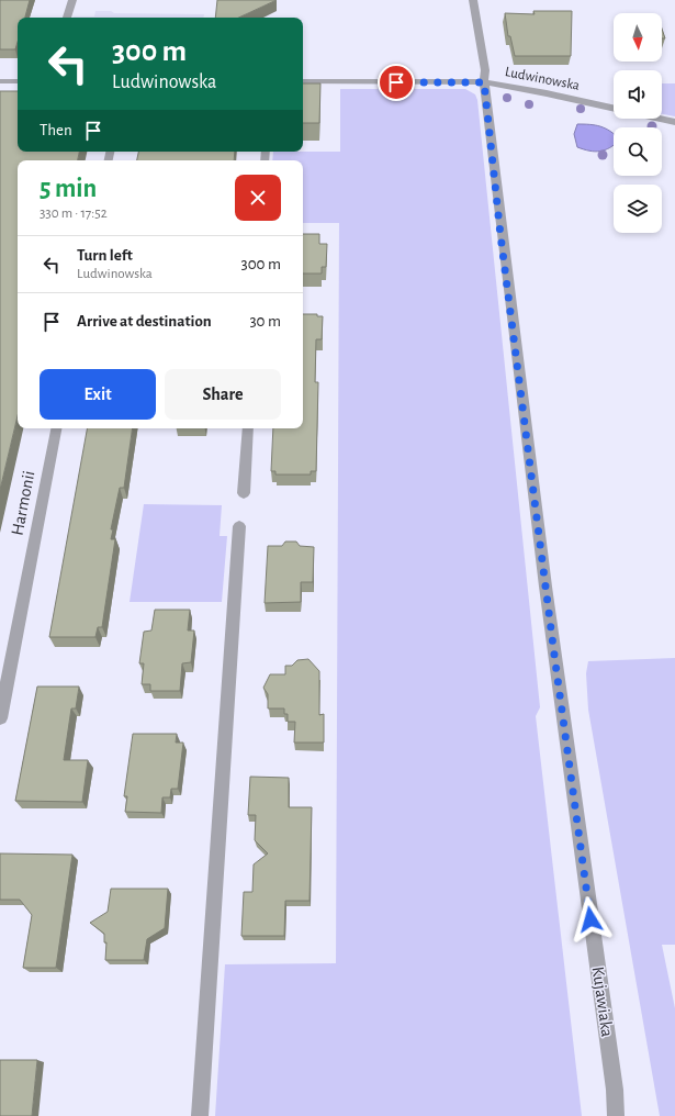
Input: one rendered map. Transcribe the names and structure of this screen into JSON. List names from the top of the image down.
{
  "streets": {
    "street": ["Ludwinowska", "Harmonii", "Kujawiaka"]
  },
  "crossings": [
    ["Ludwinowska", "Kujawiaka"]
  ],
  "north": "bottom",
  "page": {
    "turn": ["300 m", "Ludwinowska"],
    "then": "Then",
    "heading": ["5 min", "330 m · 17:52"],
    "list": [
      {
        "name": "Turn left",
        "note": "Ludwinowska",
        "value": "300 m"
      },
      {
        "name": "Arrive at destination",
        "value": "30 m"
      }
    ],
    "buttons": ["Exit", "Share"]
  }
}
